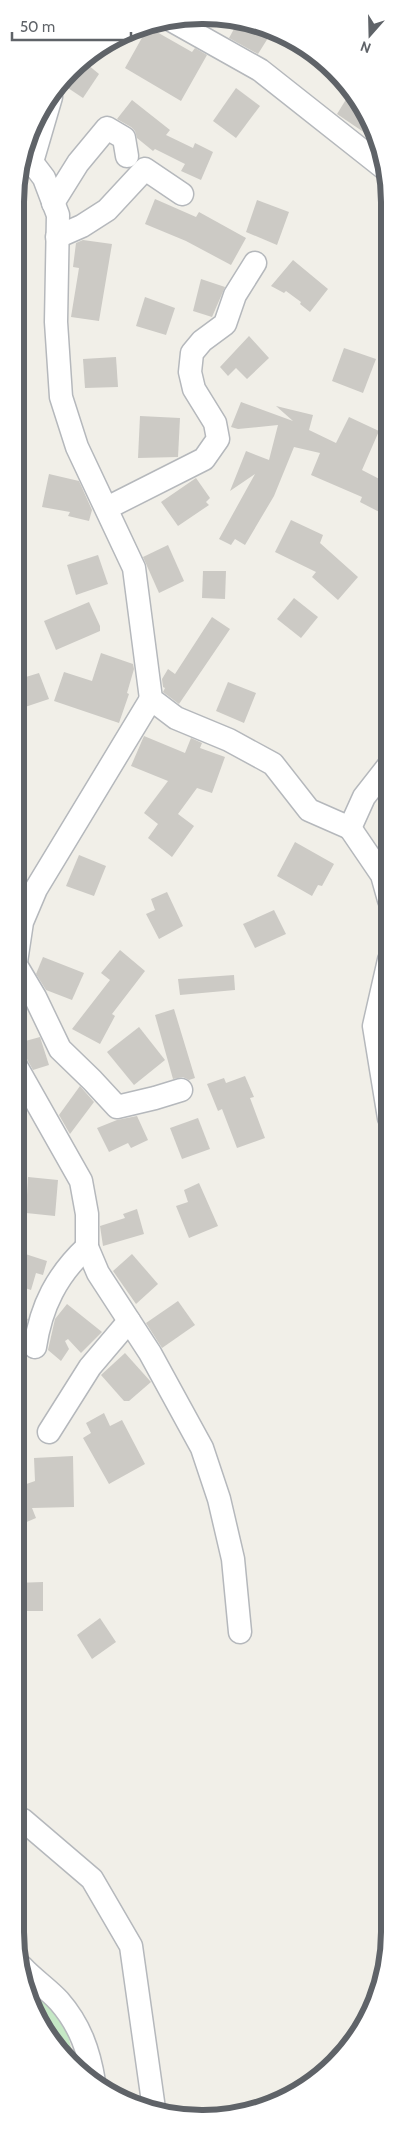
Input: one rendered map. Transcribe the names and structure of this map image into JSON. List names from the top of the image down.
{
  "scale_bar": "50 m",
  "north": "bottom"
}
